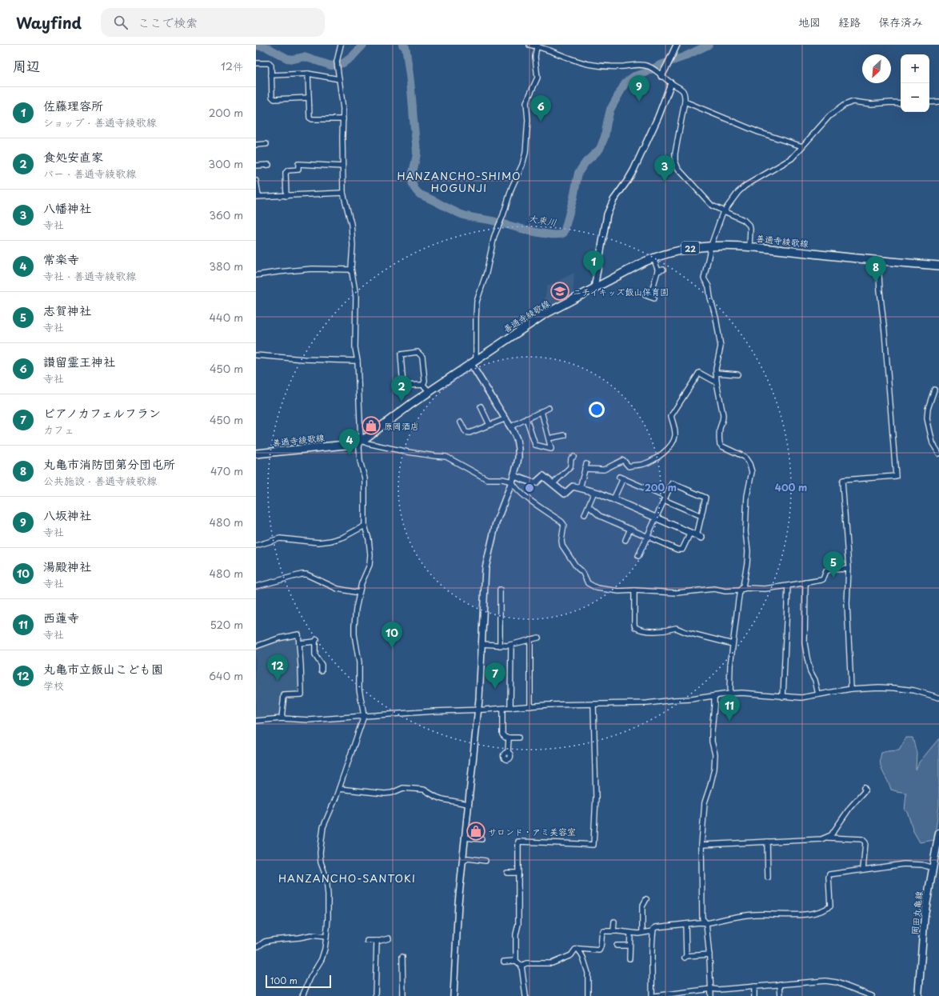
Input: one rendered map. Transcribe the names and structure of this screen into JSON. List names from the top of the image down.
{
  "streets": {
    "main road": ["善通寺綾歌線", "22", "岡田丸亀線"]
  },
  "districts": ["HANZANCHO-SHIMO HOGUNJI", "HANZANCHO-SANTOKI"],
  "water": ["大束川"],
  "places": {
    "school or university": ["ニチイキッズ飯山保育園"],
    "shop": ["原岡酒店", "サロンド・アミ美容室"]
  },
  "scale_bar": "100 m",
  "north": "bottom left",
  "page": {
    "header": "Wayfind",
    "search": "ここで検索",
    "nav": ["地図", "経路", "保存済み"],
    "heading": ["周辺", "12件"],
    "map_buttons": ["+", "−"],
    "pins": [
      "9",
      "6",
      "3",
      "1",
      "8",
      "2",
      "4",
      "5",
      "10",
      "12",
      "7",
      "11"
    ],
    "list": [
      {
        "mark": "1",
        "name": "佐藤理容所",
        "note": "ショップ · 善通寺綾歌線",
        "value": "200 m"
      },
      {
        "mark": "2",
        "name": "食処安直家",
        "note": "バー · 善通寺綾歌線",
        "value": "300 m"
      },
      {
        "mark": "3",
        "name": "八幡神社",
        "note": "寺社",
        "value": "360 m"
      },
      {
        "mark": "4",
        "name": "常楽寺",
        "note": "寺社 · 善通寺綾歌線",
        "value": "380 m"
      },
      {
        "mark": "5",
        "name": "志賀神社",
        "note": "寺社",
        "value": "440 m"
      },
      {
        "mark": "6",
        "name": "讃留霊王神社",
        "note": "寺社",
        "value": "450 m"
      },
      {
        "mark": "7",
        "name": "ピアノカフェルフラン",
        "note": "カフェ",
        "value": "450 m"
      },
      {
        "mark": "8",
        "name": "丸亀市消防団第分団屯所",
        "note": "公共施設 · 善通寺綾歌線",
        "value": "470 m"
      },
      {
        "mark": "9",
        "name": "八坂神社",
        "note": "寺社",
        "value": "480 m"
      },
      {
        "mark": "10",
        "name": "湯殿神社",
        "note": "寺社",
        "value": "480 m"
      },
      {
        "mark": "11",
        "name": "西蓮寺",
        "note": "寺社",
        "value": "520 m"
      },
      {
        "mark": "12",
        "name": "丸亀市立飯山こども園",
        "note": "学校",
        "value": "640 m"
      }
    ],
    "scale": "100 m"
  },
  "rings": ["200 m", "400 m"]
}
